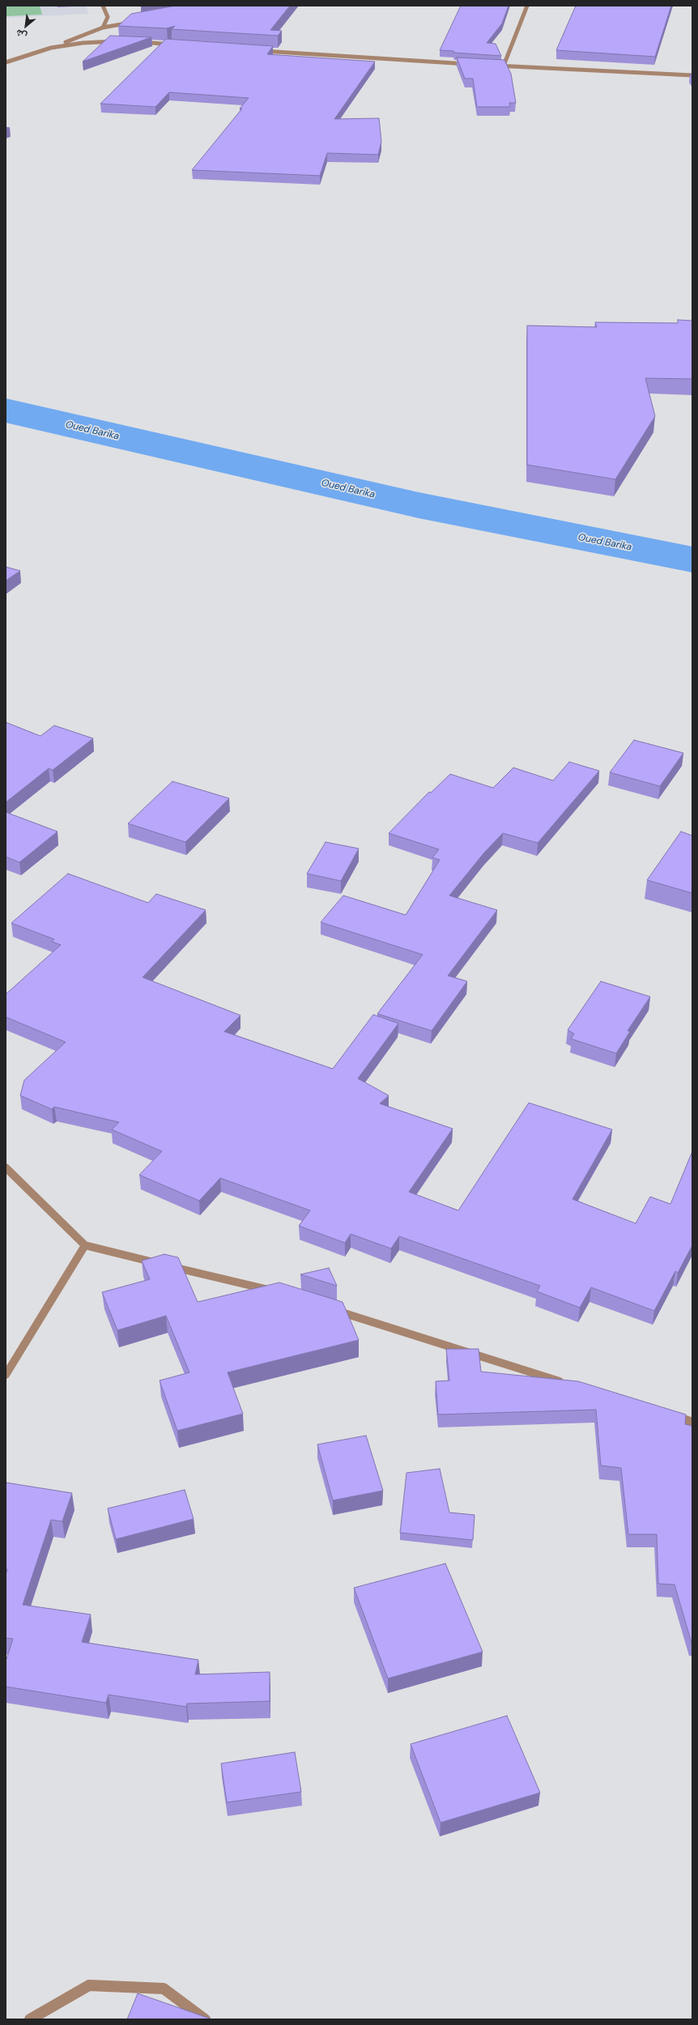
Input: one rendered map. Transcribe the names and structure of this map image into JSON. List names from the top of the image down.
{
  "water": ["Oued Barika"],
  "north": "bottom left"
}
